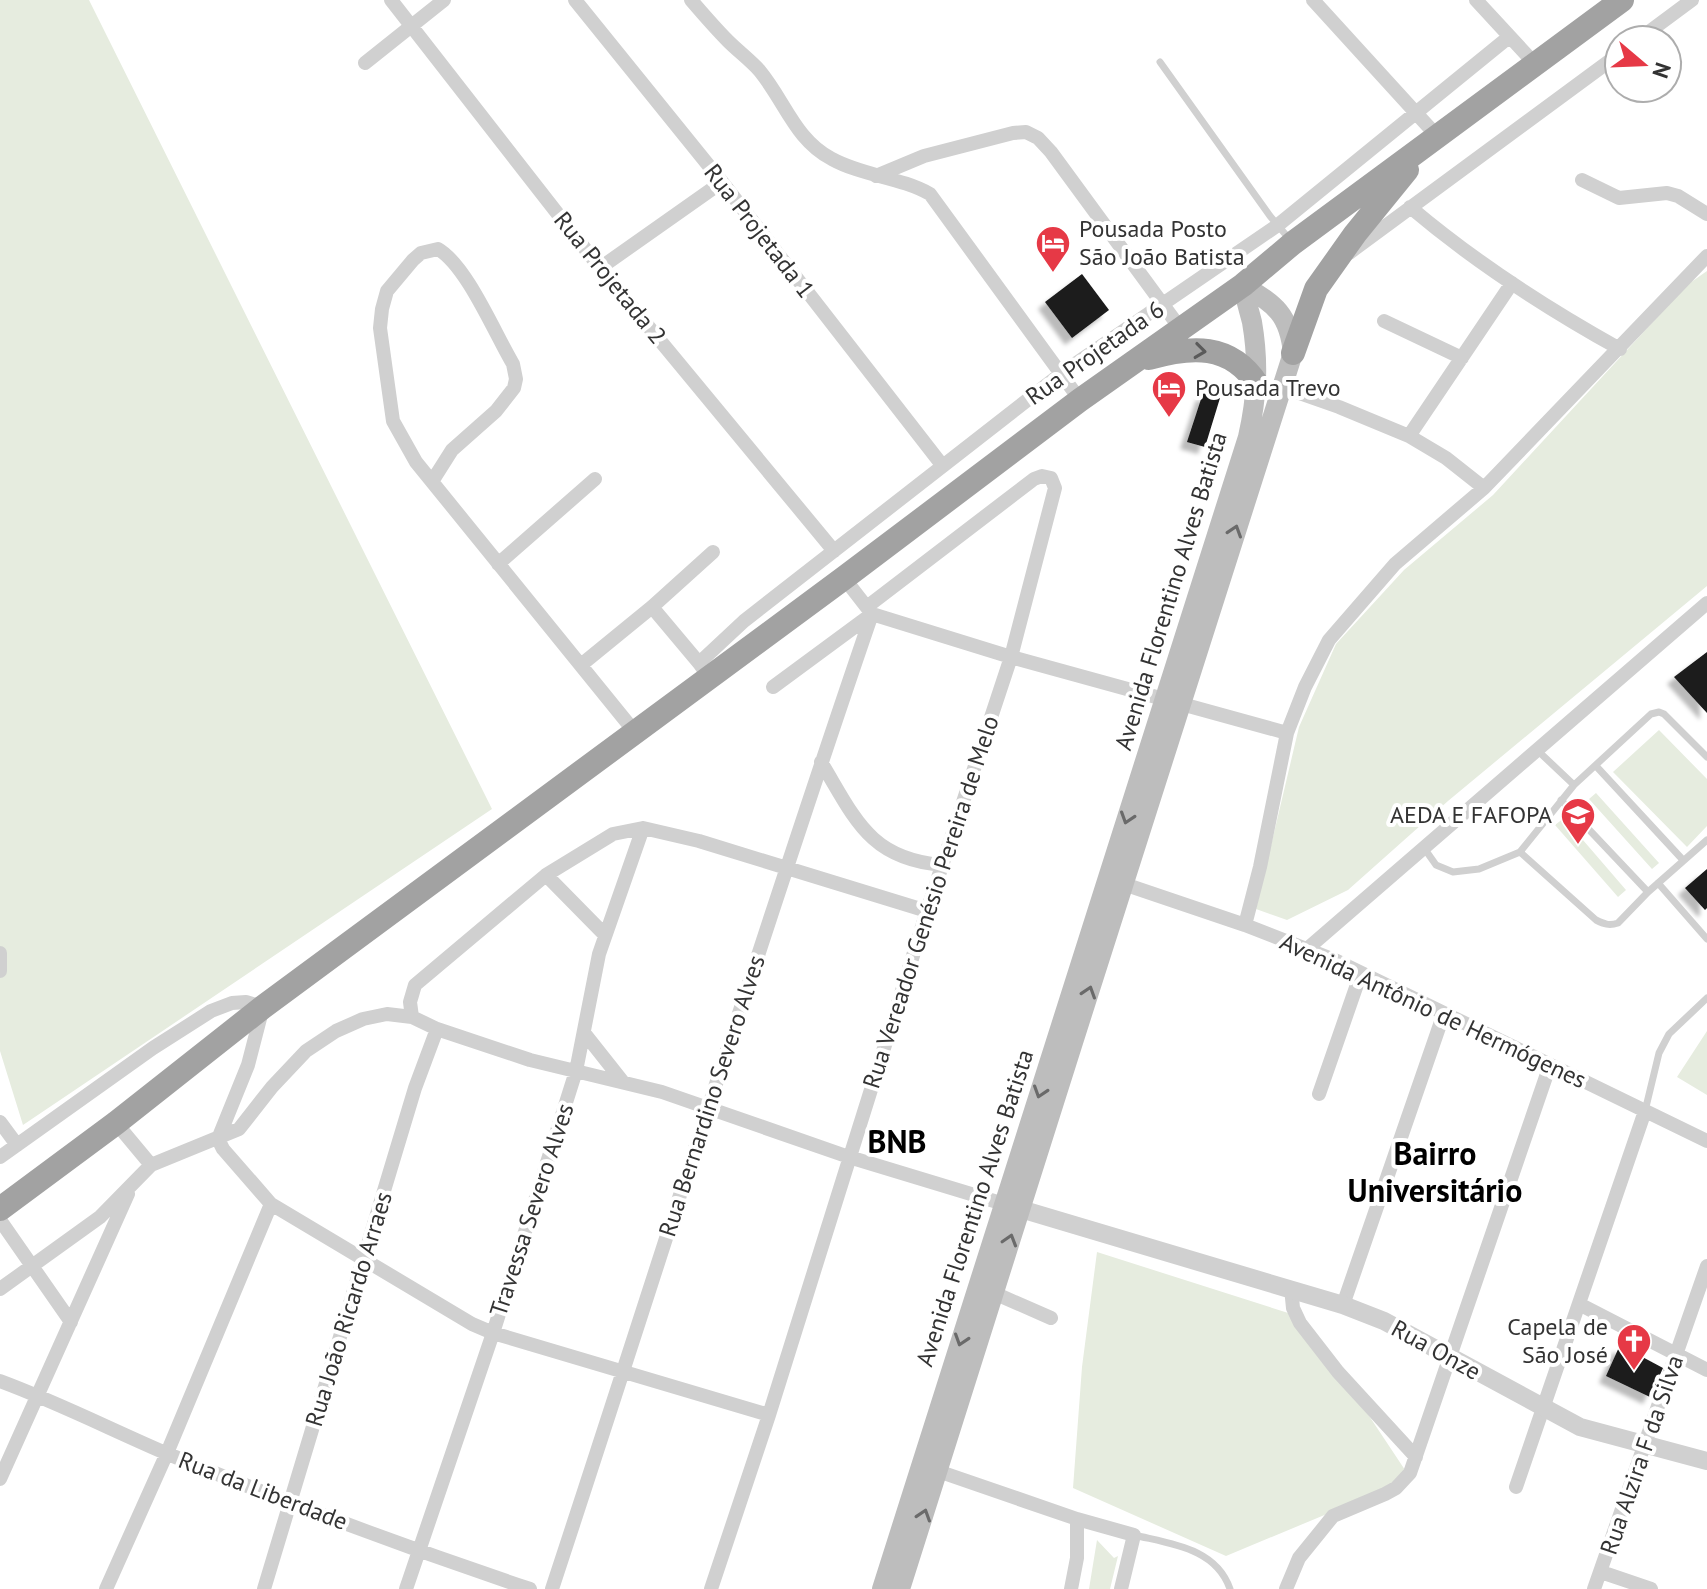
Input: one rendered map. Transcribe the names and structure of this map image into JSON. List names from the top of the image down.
{
  "streets": {
    "main road": ["Avenida Florentino Alves Batista"],
    "street": [
      "Rua Projetada 1",
      "Rua Projetada 2",
      "Rua Projetada 6",
      "Rua Vereador Genésio Pereira de Melo",
      "Avenida Antônio de Hermógenes",
      "Rua Bernardino Severo Alves",
      "Travessa Severo Alves",
      "Rua João Ricardo Arraes",
      "Rua Onze",
      "Rua Alzira F da Silva",
      "Rua da Liberdade"
    ]
  },
  "crossings": [
    ["Rua Projetada 1", "Rua Projetada 6"],
    ["Rua Projetada 2", "Rua Projetada 6"],
    ["Avenida Florentino Alves Batista", "Avenida Antônio de Hermógenes"],
    ["Avenida Florentino Alves Batista", "Rua Onze"],
    ["Rua Vereador Genésio Pereira de Melo", "Rua Bernardino Severo Alves"],
    ["Travessa Severo Alves", "Rua da Liberdade"],
    ["Rua João Ricardo Arraes", "Rua da Liberdade"],
    ["Rua Onze", "Rua Alzira F da Silva"]
  ],
  "districts": ["BNB", "Bairro Universitário"],
  "places": {
    "hotel": ["Pousada Posto São João Batista", "Pousada Trevo"],
    "school or university": ["AEDA E FAFOPA"],
    "church": ["Capela de São José"]
  },
  "north": "right"
}
